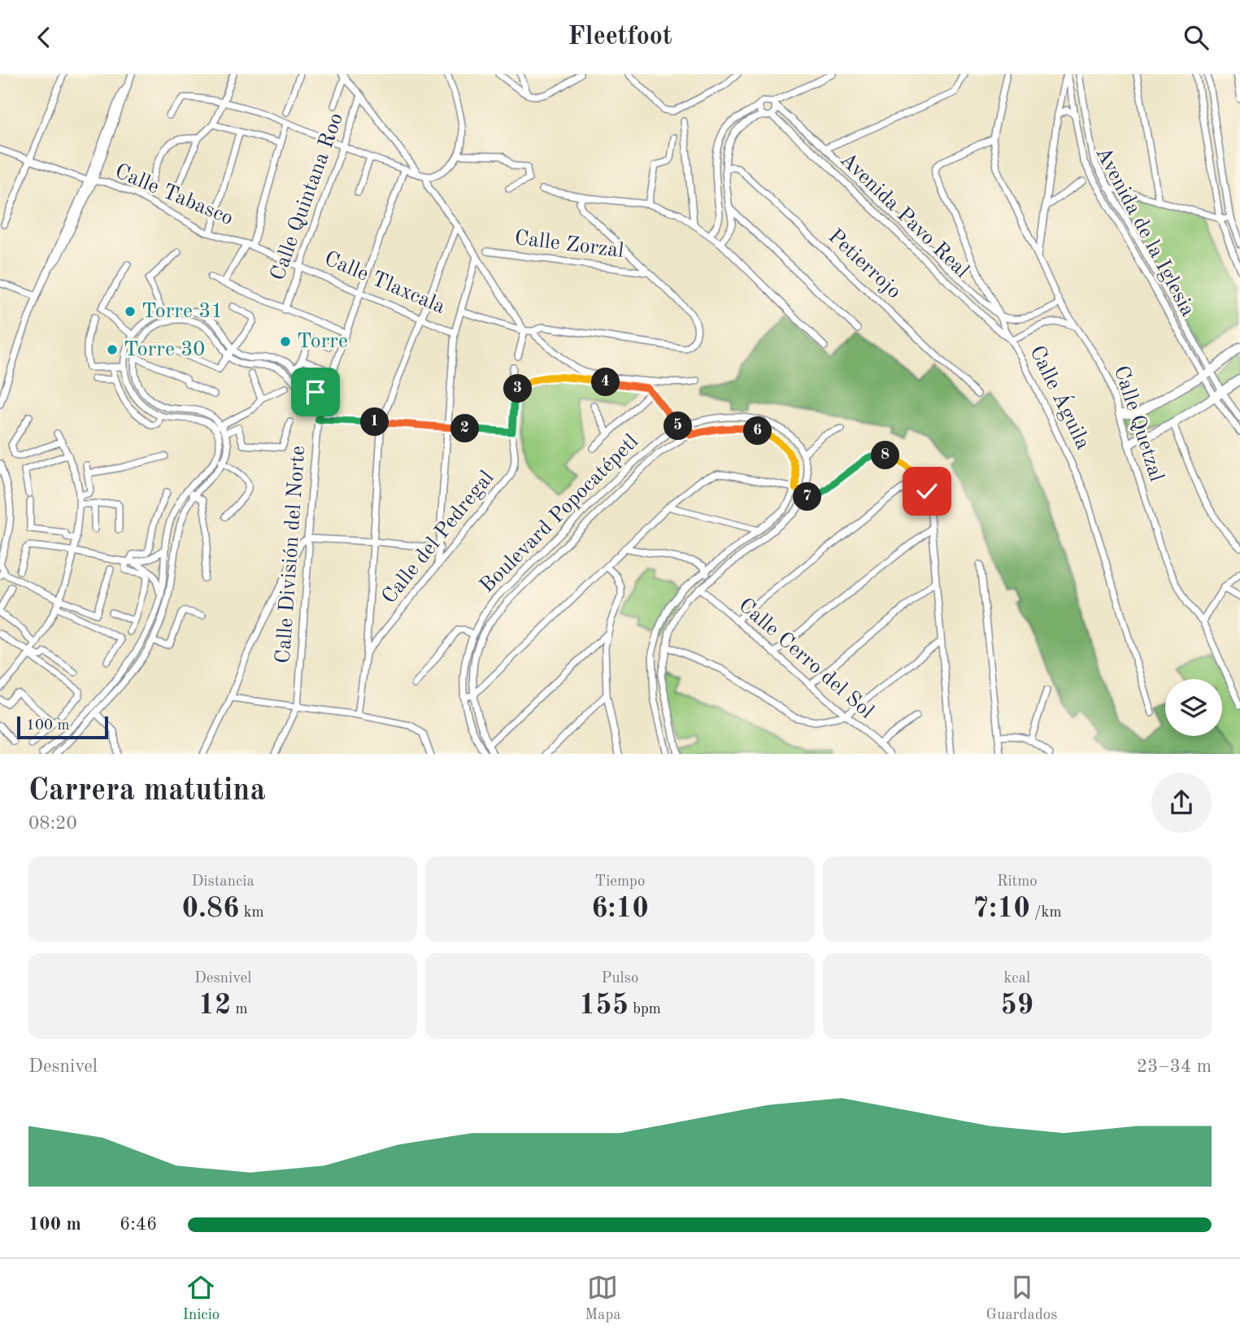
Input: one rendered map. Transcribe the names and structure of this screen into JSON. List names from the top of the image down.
{
  "streets": {
    "street": [
      "Calle Tabasco",
      "Calle Quintana Roo",
      "Avenida Pavo Real",
      "Avenida de la Iglesia",
      "Calle Zorzal",
      "Petierrojo",
      "Calle Tlaxcala",
      "Calle Águila",
      "Calle Quetzal",
      "Boulevard Popocatépetl",
      "Calle del Pedregal",
      "Calle División del Norte",
      "Calle Cerro del Sol"
    ]
  },
  "crossings": [
    ["Calle Tabasco", "Calle Quintana Roo"],
    ["Calle Tabasco", "Calle Tlaxcala"],
    ["Calle Quintana Roo", "Calle Tlaxcala"],
    ["Avenida Pavo Real", "Calle Águila"],
    ["Calle Tlaxcala", "Calle División del Norte"],
    ["Calle Águila", "Calle Quetzal"]
  ],
  "places": ["Torre 31", "Torre", "Torre 30"],
  "scale_bar": "100 m",
  "page": {
    "header": "Fleetfoot",
    "pins": [
      "4",
      "3",
      "1",
      "5",
      "2",
      "6",
      "8",
      "7"
    ],
    "scale": "100 m",
    "heading": ["Carrera matutina", "08:20"],
    "stats": [
      ["Distancia", "0.86 km"],
      ["Tiempo", "6:10"],
      ["Ritmo", "7:10 /km"],
      ["Desnivel", "12 m"],
      ["Pulso", "155 bpm"],
      ["kcal", "59"]
    ],
    "chart": ["Desnivel", "23–34 m"],
    "list": [
      {
        "name": "100 m",
        "note": "6:46"
      }
    ],
    "tabs": ["Inicio", "Mapa", "Guardados"]
  }
}
